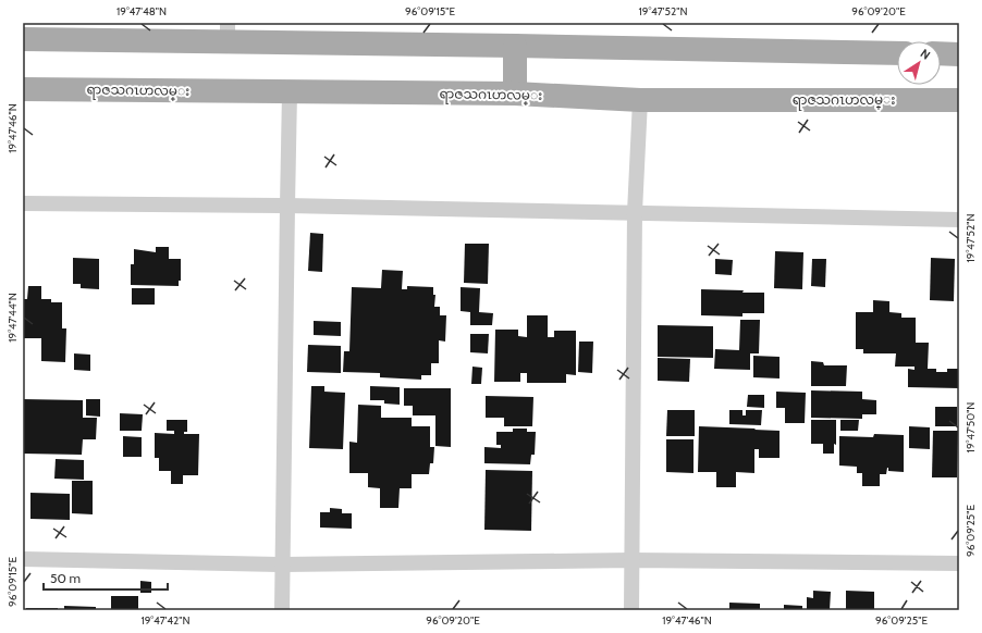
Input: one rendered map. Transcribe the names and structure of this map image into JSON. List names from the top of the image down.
{
  "streets": {
    "main road": ["ရာဇသဂၤဟလမ္း"]
  },
  "scale_bar": "50 m",
  "north": "top right",
  "coordinates": [
    "19°47'48\"N",
    "96°09'15\"E",
    "19°47'52\"N",
    "96°09'20\"E",
    "19°47'46\"N",
    "19°47'44\"N",
    "19°47'50\"N",
    "96°09'25\"E",
    "19°47'42\"N"
  ]
}
